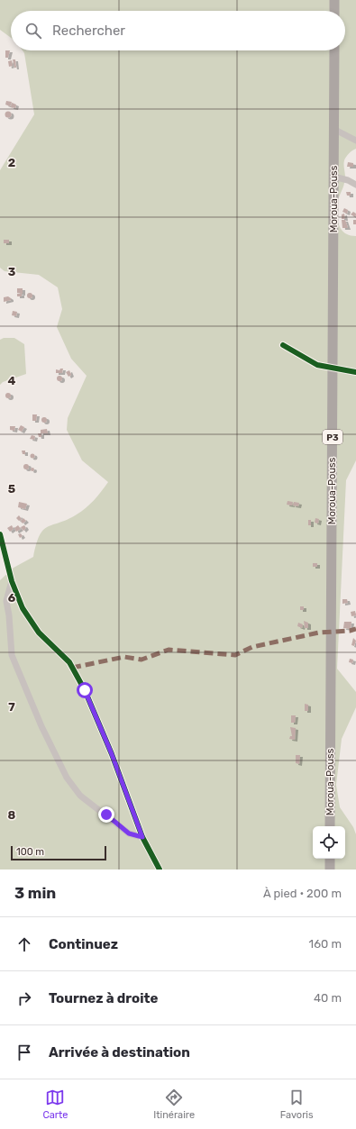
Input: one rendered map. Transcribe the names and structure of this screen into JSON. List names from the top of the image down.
{
  "streets": {
    "main road": ["Moroua-Pouss", "P3"]
  },
  "scale_bar": "100 m",
  "page": {
    "search": "Rechercher",
    "scale": "100 m",
    "heading": ["3 min", "À pied · 200 m"],
    "list": [
      ["Continuez", "160 m"],
      ["Tournez à droite", "40 m"],
      "Arrivée à destination"
    ],
    "nav": ["Carte", "Itinéraire", "Favoris"]
  },
  "grid": {
    "rows": [
      "2",
      "3",
      "4",
      "5",
      "6",
      "7",
      "8"
    ]
  }
}
